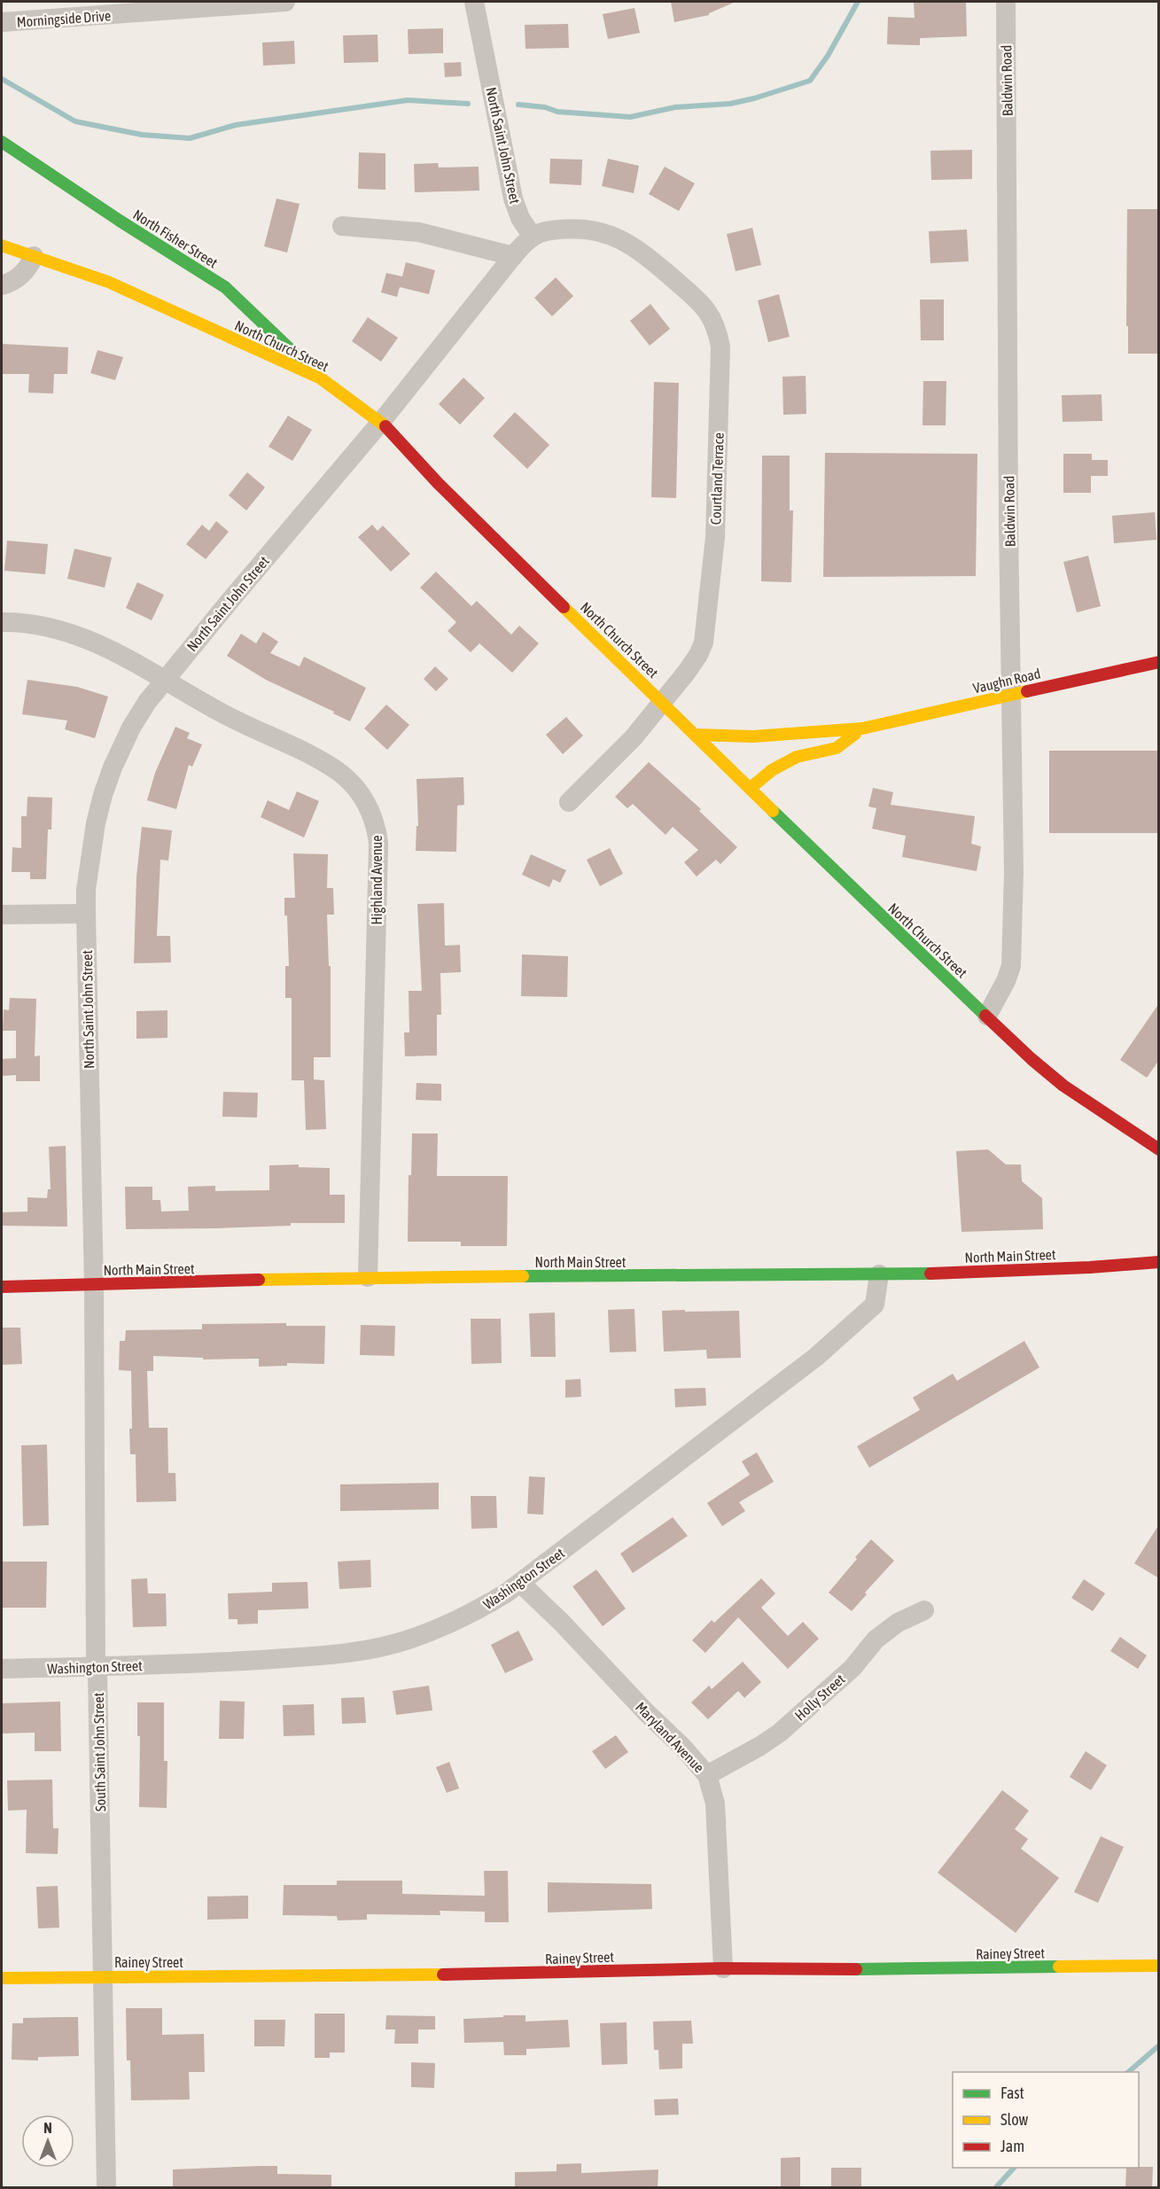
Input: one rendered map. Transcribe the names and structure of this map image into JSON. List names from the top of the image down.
{
  "streets": {
    "street": [
      "Morningside Drive",
      "Baldwin Road",
      "North Saint John Street",
      "North Fisher Street",
      "North Church Street",
      "Courtland Terrace",
      "Vaughn Road",
      "Highland Avenue",
      "North Main Street",
      "Washington Street",
      "Holly Street",
      "Maryland Avenue",
      "South Saint John Street",
      "Rainey Street"
    ]
  },
  "crossings": [
    ["Baldwin Road", "North Church Street"],
    ["Baldwin Road", "Vaughn Road"],
    ["North Saint John Street", "North Church Street"],
    ["North Saint John Street", "Courtland Terrace"],
    ["North Saint John Street", "Highland Avenue"],
    ["North Saint John Street", "North Main Street"],
    ["North Saint John Street", "South Saint John Street"],
    ["North Fisher Street", "North Church Street"],
    ["North Church Street", "Courtland Terrace"],
    ["North Church Street", "Vaughn Road"],
    ["Highland Avenue", "North Main Street"],
    ["North Main Street", "Washington Street"],
    ["North Main Street", "South Saint John Street"],
    ["Washington Street", "Maryland Avenue"],
    ["Washington Street", "South Saint John Street"],
    ["Holly Street", "Maryland Avenue"],
    ["Maryland Avenue", "Rainey Street"],
    ["South Saint John Street", "Rainey Street"]
  ],
  "legend": ["Fast", "Slow", "Jam"],
  "north": "top"
}
